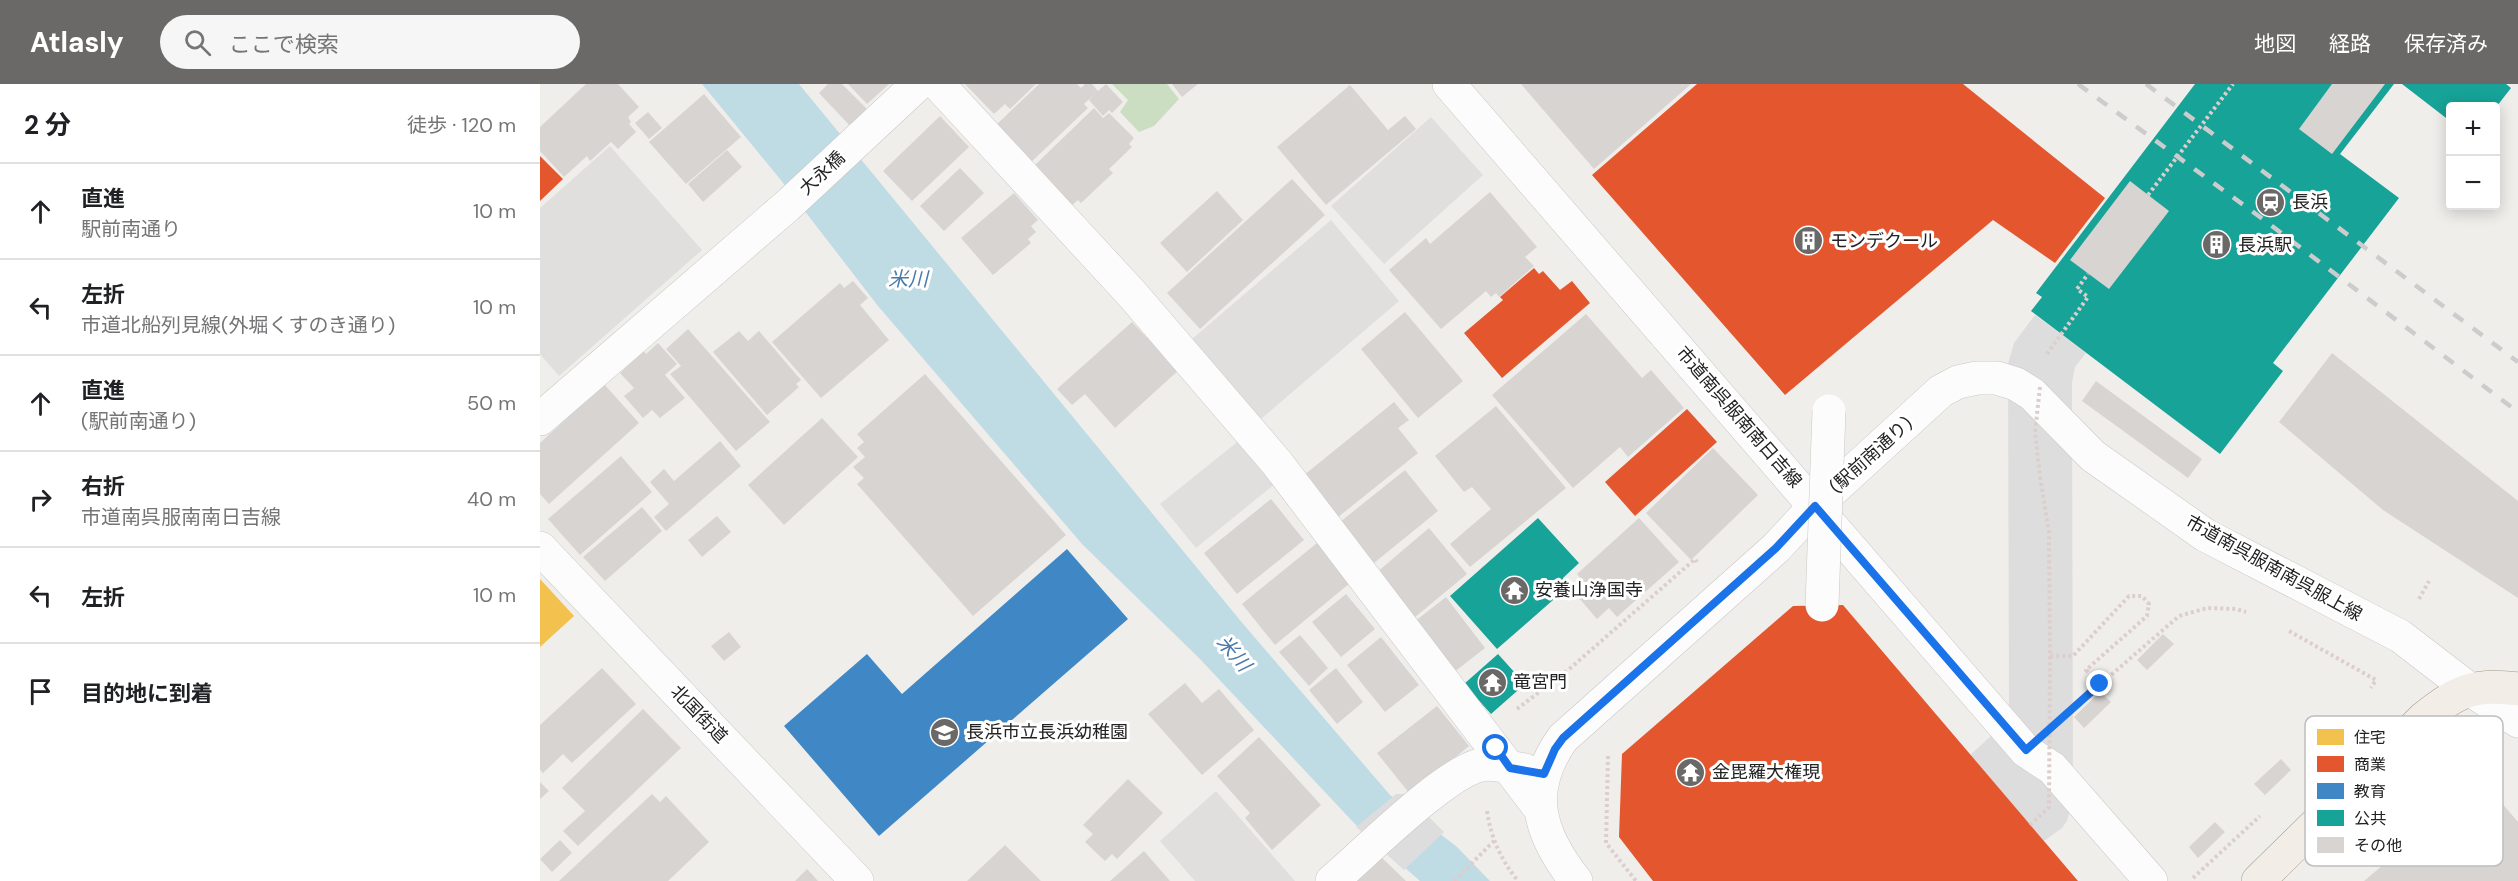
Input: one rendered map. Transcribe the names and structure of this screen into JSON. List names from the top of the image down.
{
  "streets": {
    "street": [
      "大永橋",
      "市道南呉服南南日吉線",
      "(駅前南通り)",
      "市道南呉服南南呉服上線",
      "北国街道"
    ]
  },
  "crossings": [
    ["市道南呉服南南日吉線", "(駅前南通り)"],
    ["(駅前南通り)", "市道南呉服南南呉服上線"]
  ],
  "water": ["米川"],
  "places": {
    "station": ["長浜"],
    "building": ["モンデクール", "長浜駅"],
    "temple": ["安養山浄国寺", "竜宮門", "金毘羅大権現"],
    "school or university": ["長浜市立長浜幼稚園"]
  },
  "legend": [
    "住宅",
    "商業",
    "教育",
    "公共",
    "その他"
  ],
  "page": {
    "header": "Atlasly",
    "search": "ここで検索",
    "nav": ["地図", "経路", "保存済み"],
    "heading": ["2 分", "徒歩 · 120 m"],
    "map_buttons": ["+", "−"],
    "list": [
      ["直進", "駅前南通り", "10 m"],
      ["左折", "市道北船列見線(外堀くすのき通り)", "10 m"],
      ["直進", "(駅前南通り)", "50 m"],
      ["右折", "市道南呉服南南日吉線", "40 m"],
      ["左折", "10 m"],
      "目的地に到着"
    ]
  }
}
